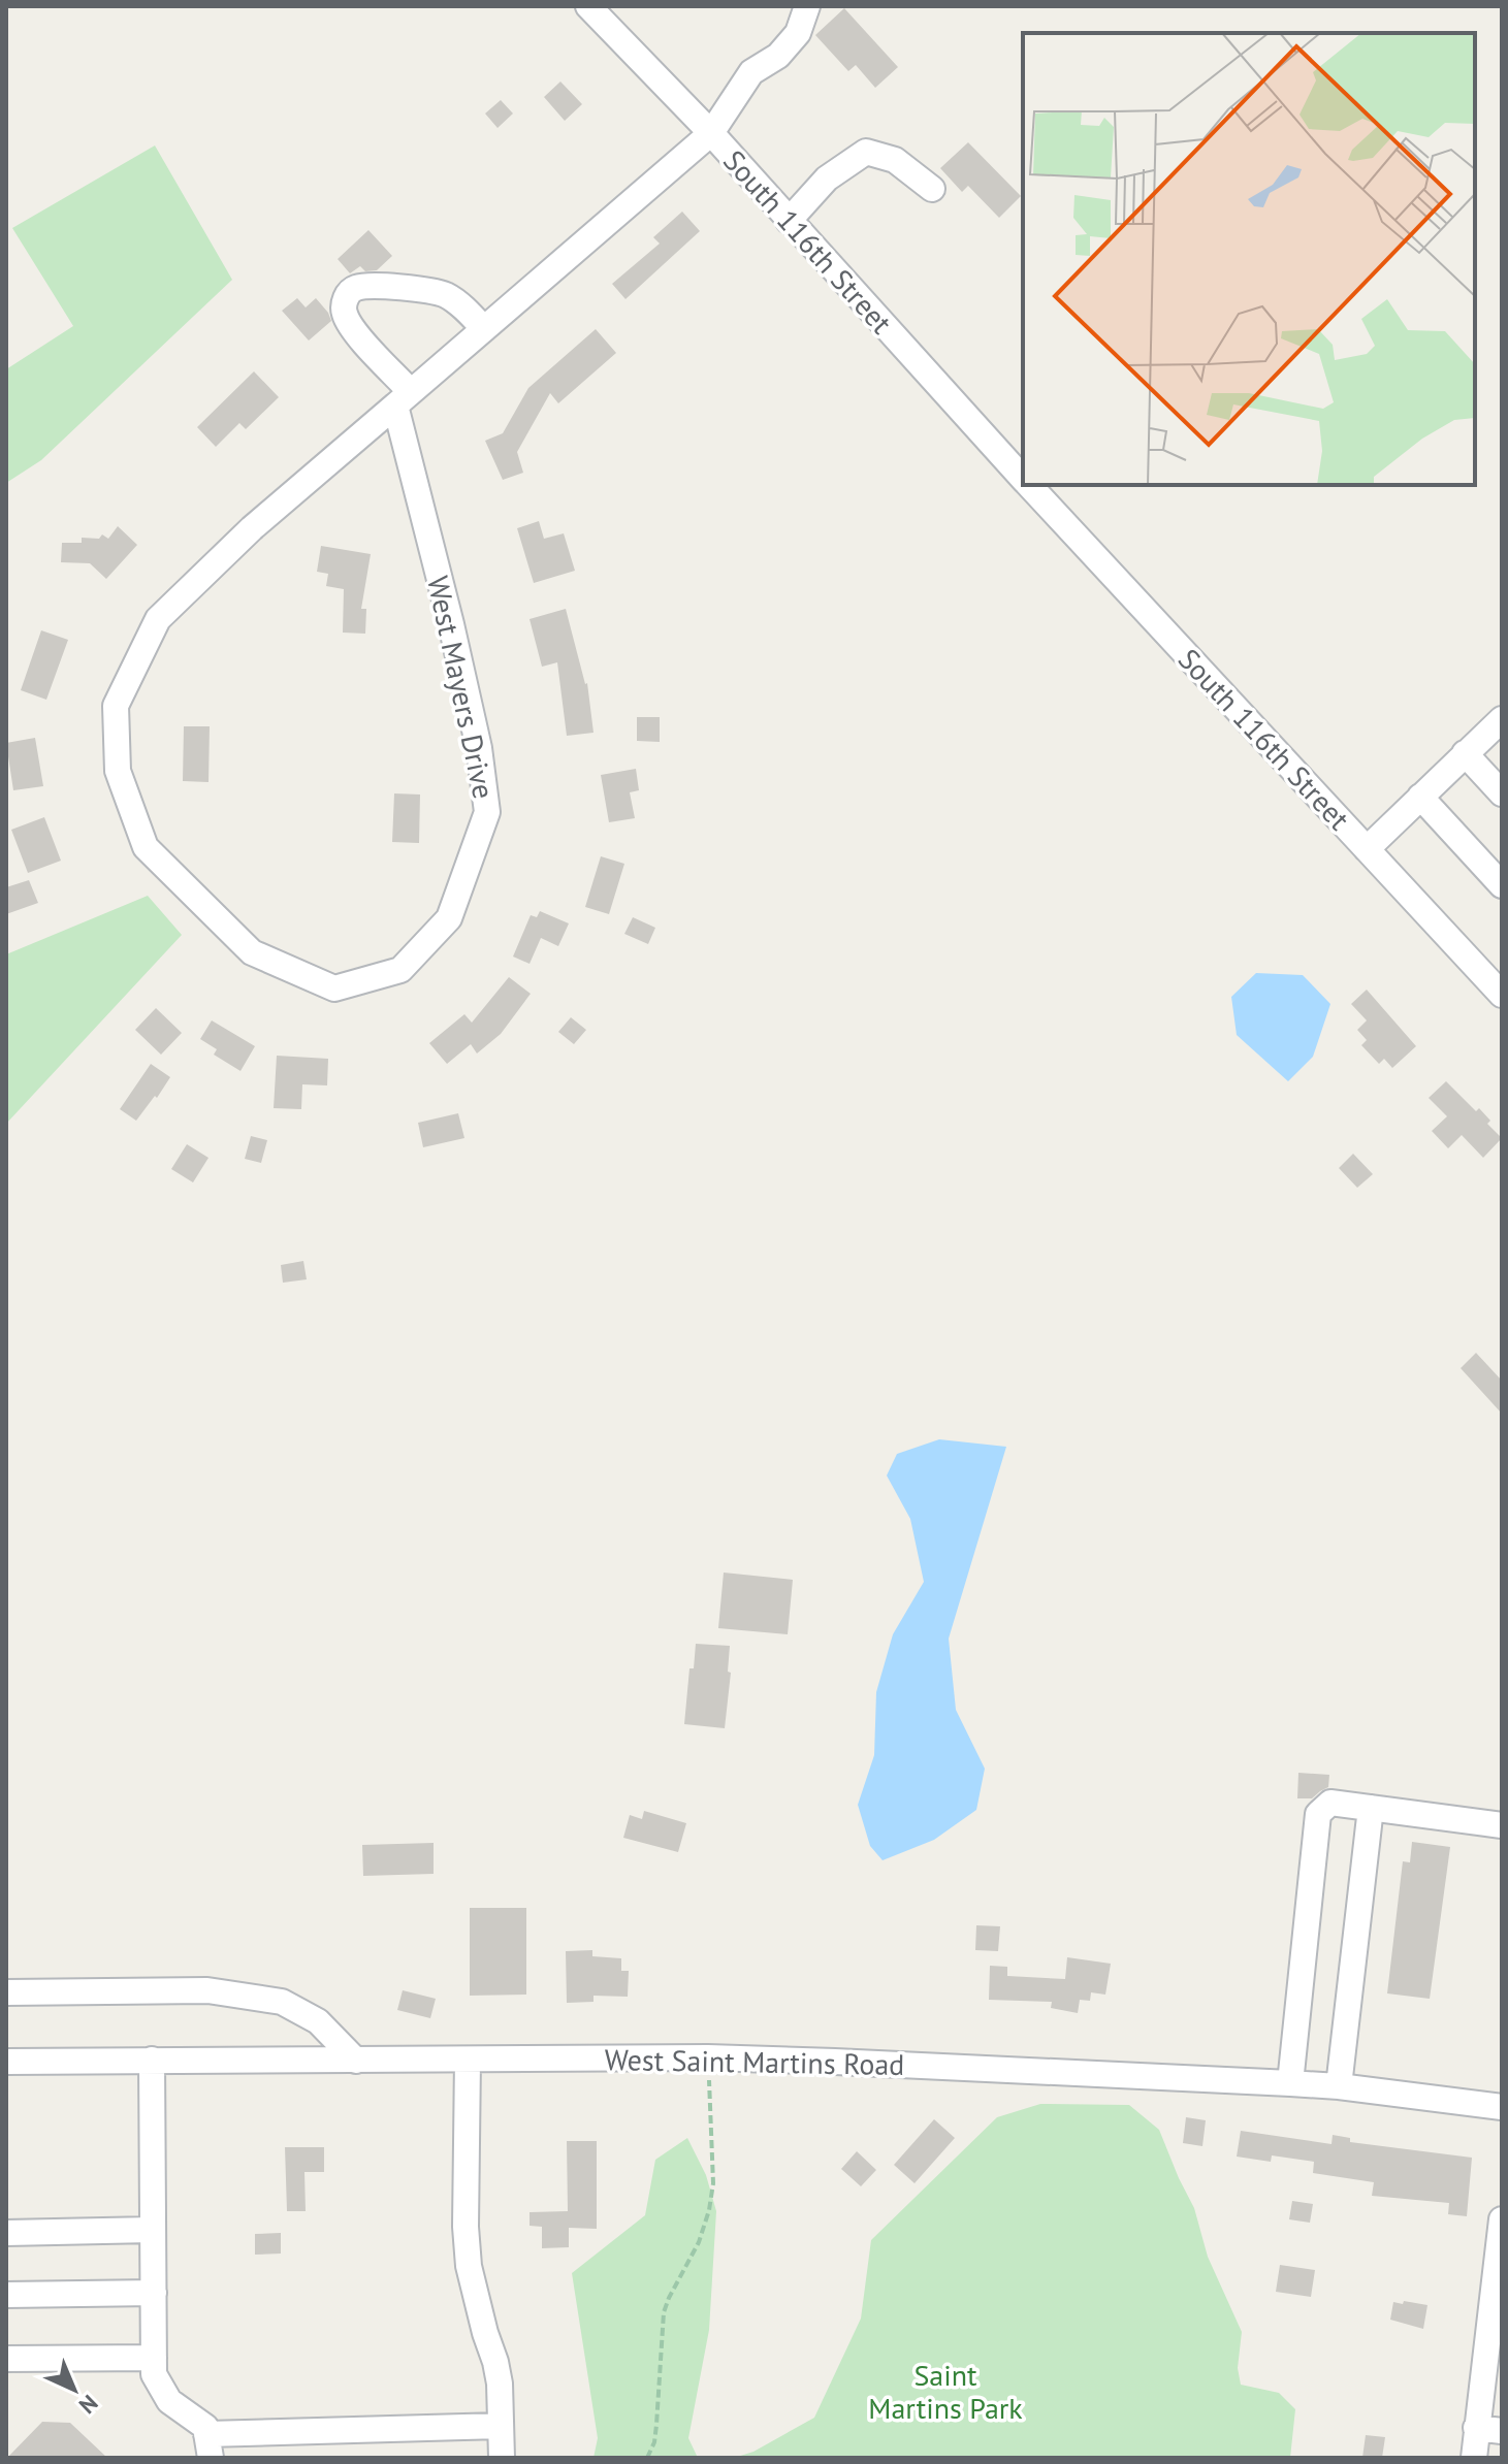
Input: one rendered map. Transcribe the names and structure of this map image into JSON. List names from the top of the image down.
{
  "streets": {
    "street": ["South 116th Street", "West Mayers Drive", "West Saint Martins Road"]
  },
  "crossings": [
    ["South 116th Street", "West Mayers Drive"]
  ],
  "parks": ["Saint Martins Park"],
  "north": "bottom right"
}
